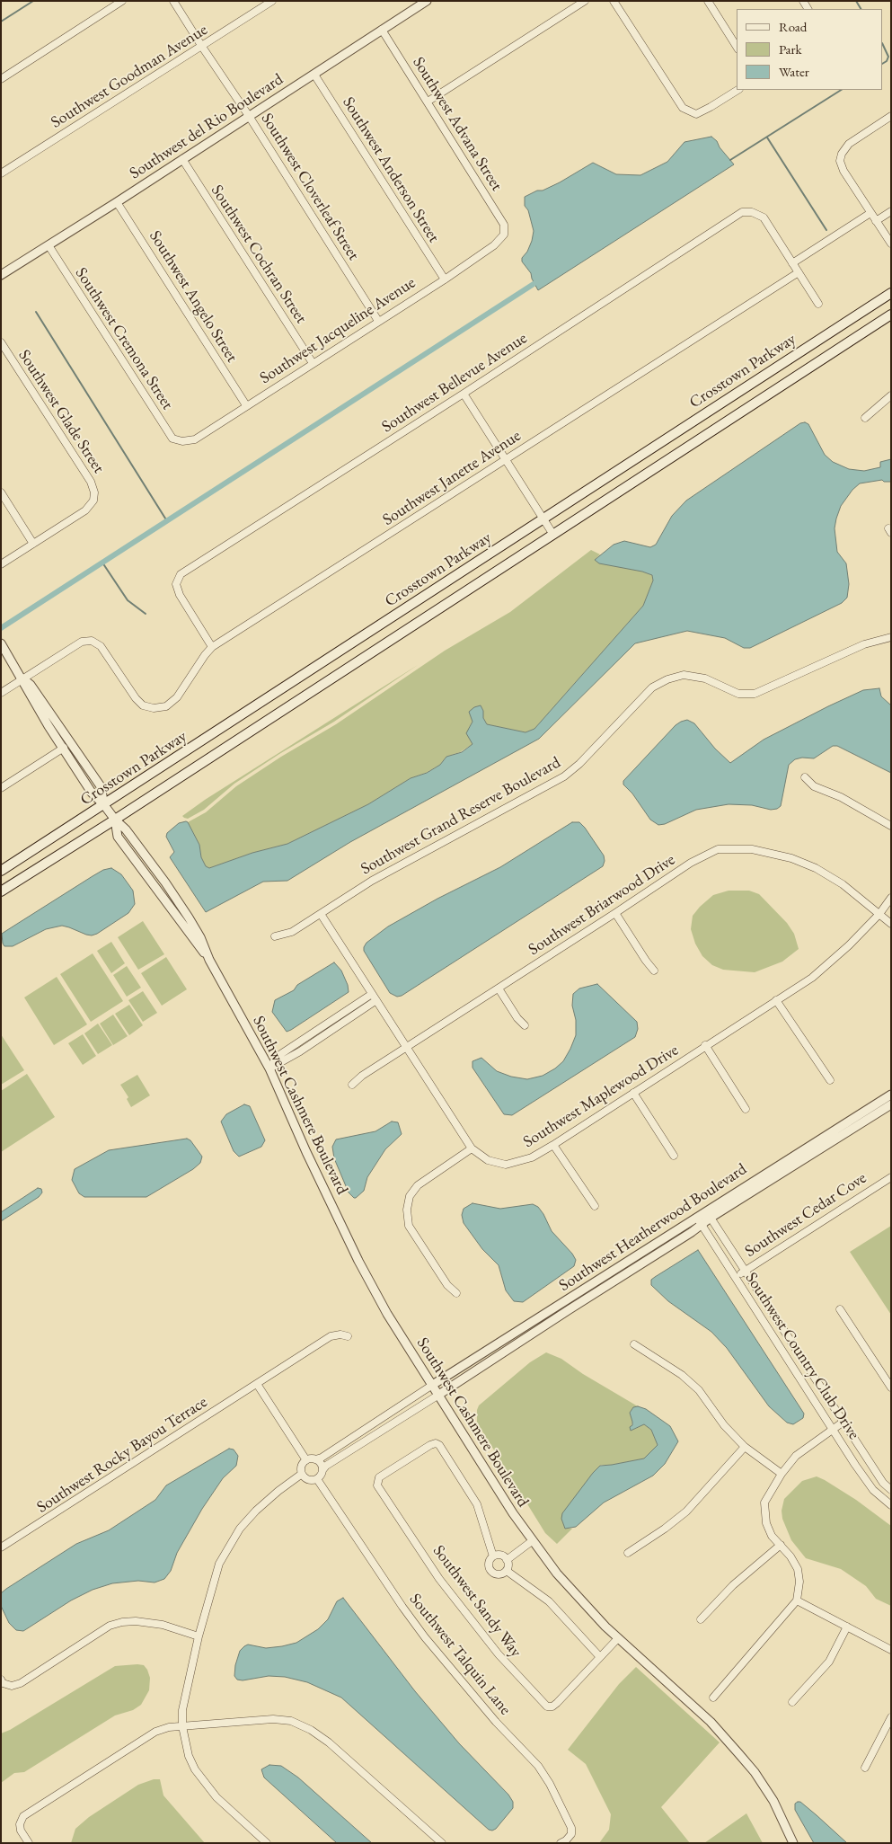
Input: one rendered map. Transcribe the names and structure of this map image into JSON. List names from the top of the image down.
{
  "streets": {
    "main road": ["Crosstown Parkway"],
    "street": [
      "Southwest Goodman Avenue",
      "Southwest Advana Street",
      "Southwest del Rio Boulevard",
      "Southwest Anderson Street",
      "Southwest Cloverleaf Street",
      "Southwest Cochran Street",
      "Southwest Angelo Street",
      "Southwest Jacqueline Avenue",
      "Southwest Cremona Street",
      "Southwest Bellevue Avenue",
      "Southwest Glade Street",
      "Southwest Janette Avenue",
      "Southwest Grand Reserve Boulevard",
      "Southwest Briarwood Drive",
      "Southwest Maplewood Drive",
      "Southwest Cashmere Boulevard",
      "Southwest Cedar Cove",
      "Southwest Heatherwood Boulevard",
      "Southwest Country Club Drive",
      "Southwest Rocky Bayou Terrace",
      "Southwest Sandy Way",
      "Southwest Talquin Lane"
    ]
  },
  "crossings": [
    ["Southwest Goodman Avenue", "Southwest Cloverleaf Street"],
    ["Southwest Advana Street", "Southwest del Rio Boulevard"],
    ["Southwest Advana Street", "Southwest Jacqueline Avenue"],
    ["Southwest del Rio Boulevard", "Southwest Anderson Street"],
    ["Southwest del Rio Boulevard", "Southwest Cloverleaf Street"],
    ["Southwest del Rio Boulevard", "Southwest Cochran Street"],
    ["Southwest del Rio Boulevard", "Southwest Angelo Street"],
    ["Southwest del Rio Boulevard", "Southwest Cremona Street"],
    ["Southwest Anderson Street", "Southwest Jacqueline Avenue"],
    ["Southwest Cloverleaf Street", "Southwest Jacqueline Avenue"],
    ["Southwest Cochran Street", "Southwest Jacqueline Avenue"],
    ["Southwest Angelo Street", "Southwest Jacqueline Avenue"],
    ["Southwest Jacqueline Avenue", "Southwest Cremona Street"],
    ["Crosstown Parkway", "Southwest Cashmere Boulevard"],
    ["Southwest Bellevue Avenue", "Southwest Janette Avenue"],
    ["Southwest Janette Avenue", "Southwest Cashmere Boulevard"],
    ["Southwest Grand Reserve Boulevard", "Southwest Maplewood Drive"],
    ["Southwest Briarwood Drive", "Southwest Maplewood Drive"],
    ["Southwest Cashmere Boulevard", "Southwest Heatherwood Boulevard"],
    ["Southwest Cashmere Boulevard", "Southwest Sandy Way"],
    ["Southwest Cedar Cove", "Southwest Country Club Drive"],
    ["Southwest Heatherwood Boulevard", "Southwest Country Club Drive"]
  ],
  "legend": ["Road", "Park", "Water"]
}
